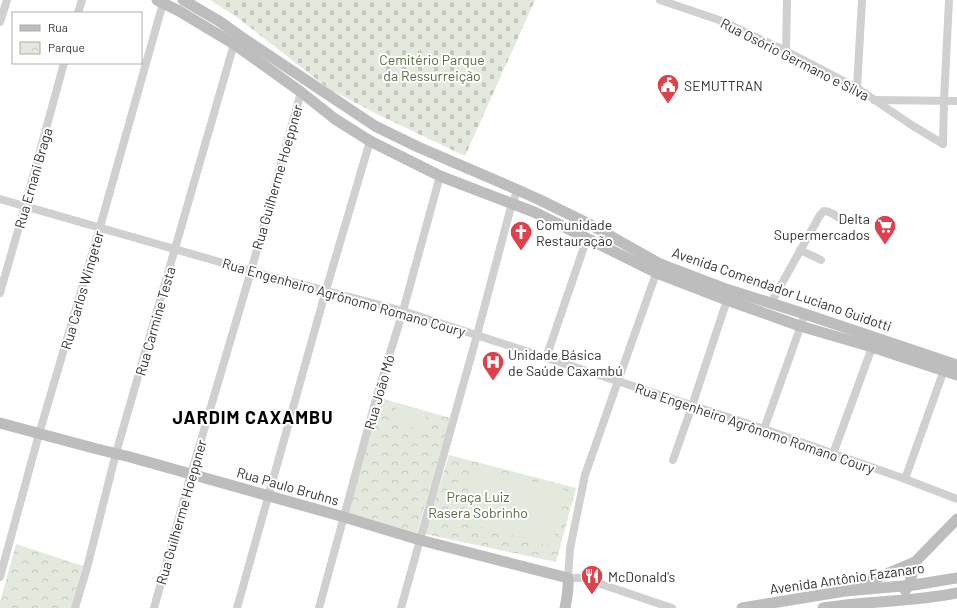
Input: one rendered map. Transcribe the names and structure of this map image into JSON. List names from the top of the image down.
{
  "streets": {
    "main road": ["Avenida Comendador Luciano Guidotti", "Rua Paulo Bruhns", "Avenida Antônio Fazanaro"],
    "street": [
      "Rua Osório Germano e Silva",
      "Rua Guilherme Hoeppner",
      "Rua Ernani Braga",
      "Rua Carlos Wingeter",
      "Rua Engenheiro Agrônomo Romano Coury",
      "Rua Carmine Testa",
      "Rua João Mó"
    ]
  },
  "crossings": [
    ["Rua Guilherme Hoeppner", "Avenida Comendador Luciano Guidotti"],
    ["Rua Guilherme Hoeppner", "Rua Engenheiro Agrônomo Romano Coury"],
    ["Rua Guilherme Hoeppner", "Rua Paulo Bruhns"],
    ["Rua Ernani Braga", "Rua Engenheiro Agrônomo Romano Coury"],
    ["Avenida Comendador Luciano Guidotti", "Rua Carlos Wingeter"],
    ["Avenida Comendador Luciano Guidotti", "Rua Carmine Testa"],
    ["Avenida Comendador Luciano Guidotti", "Rua João Mó"],
    ["Rua Carlos Wingeter", "Rua Engenheiro Agrônomo Romano Coury"],
    ["Rua Carlos Wingeter", "Rua Paulo Bruhns"],
    ["Rua Engenheiro Agrônomo Romano Coury", "Rua Carmine Testa"],
    ["Rua Engenheiro Agrônomo Romano Coury", "Rua João Mó"],
    ["Rua Carmine Testa", "Rua Paulo Bruhns"],
    ["Rua João Mó", "Rua Paulo Bruhns"]
  ],
  "districts": ["JARDIM CAXAMBU"],
  "parks": ["Cemitério Parque da Ressurreição", "Praça Luiz Rasera Sobrinho"],
  "places": {
    "public building": ["SEMUTTRAN"],
    "supermarket": ["Delta Supermercados"],
    "church": ["Comunidade Restauração"],
    "hospital": ["Unidade Básica de Saúde Caxambú"],
    "restaurant": ["McDonald's"]
  },
  "legend": ["Rua", "Parque"]
}
